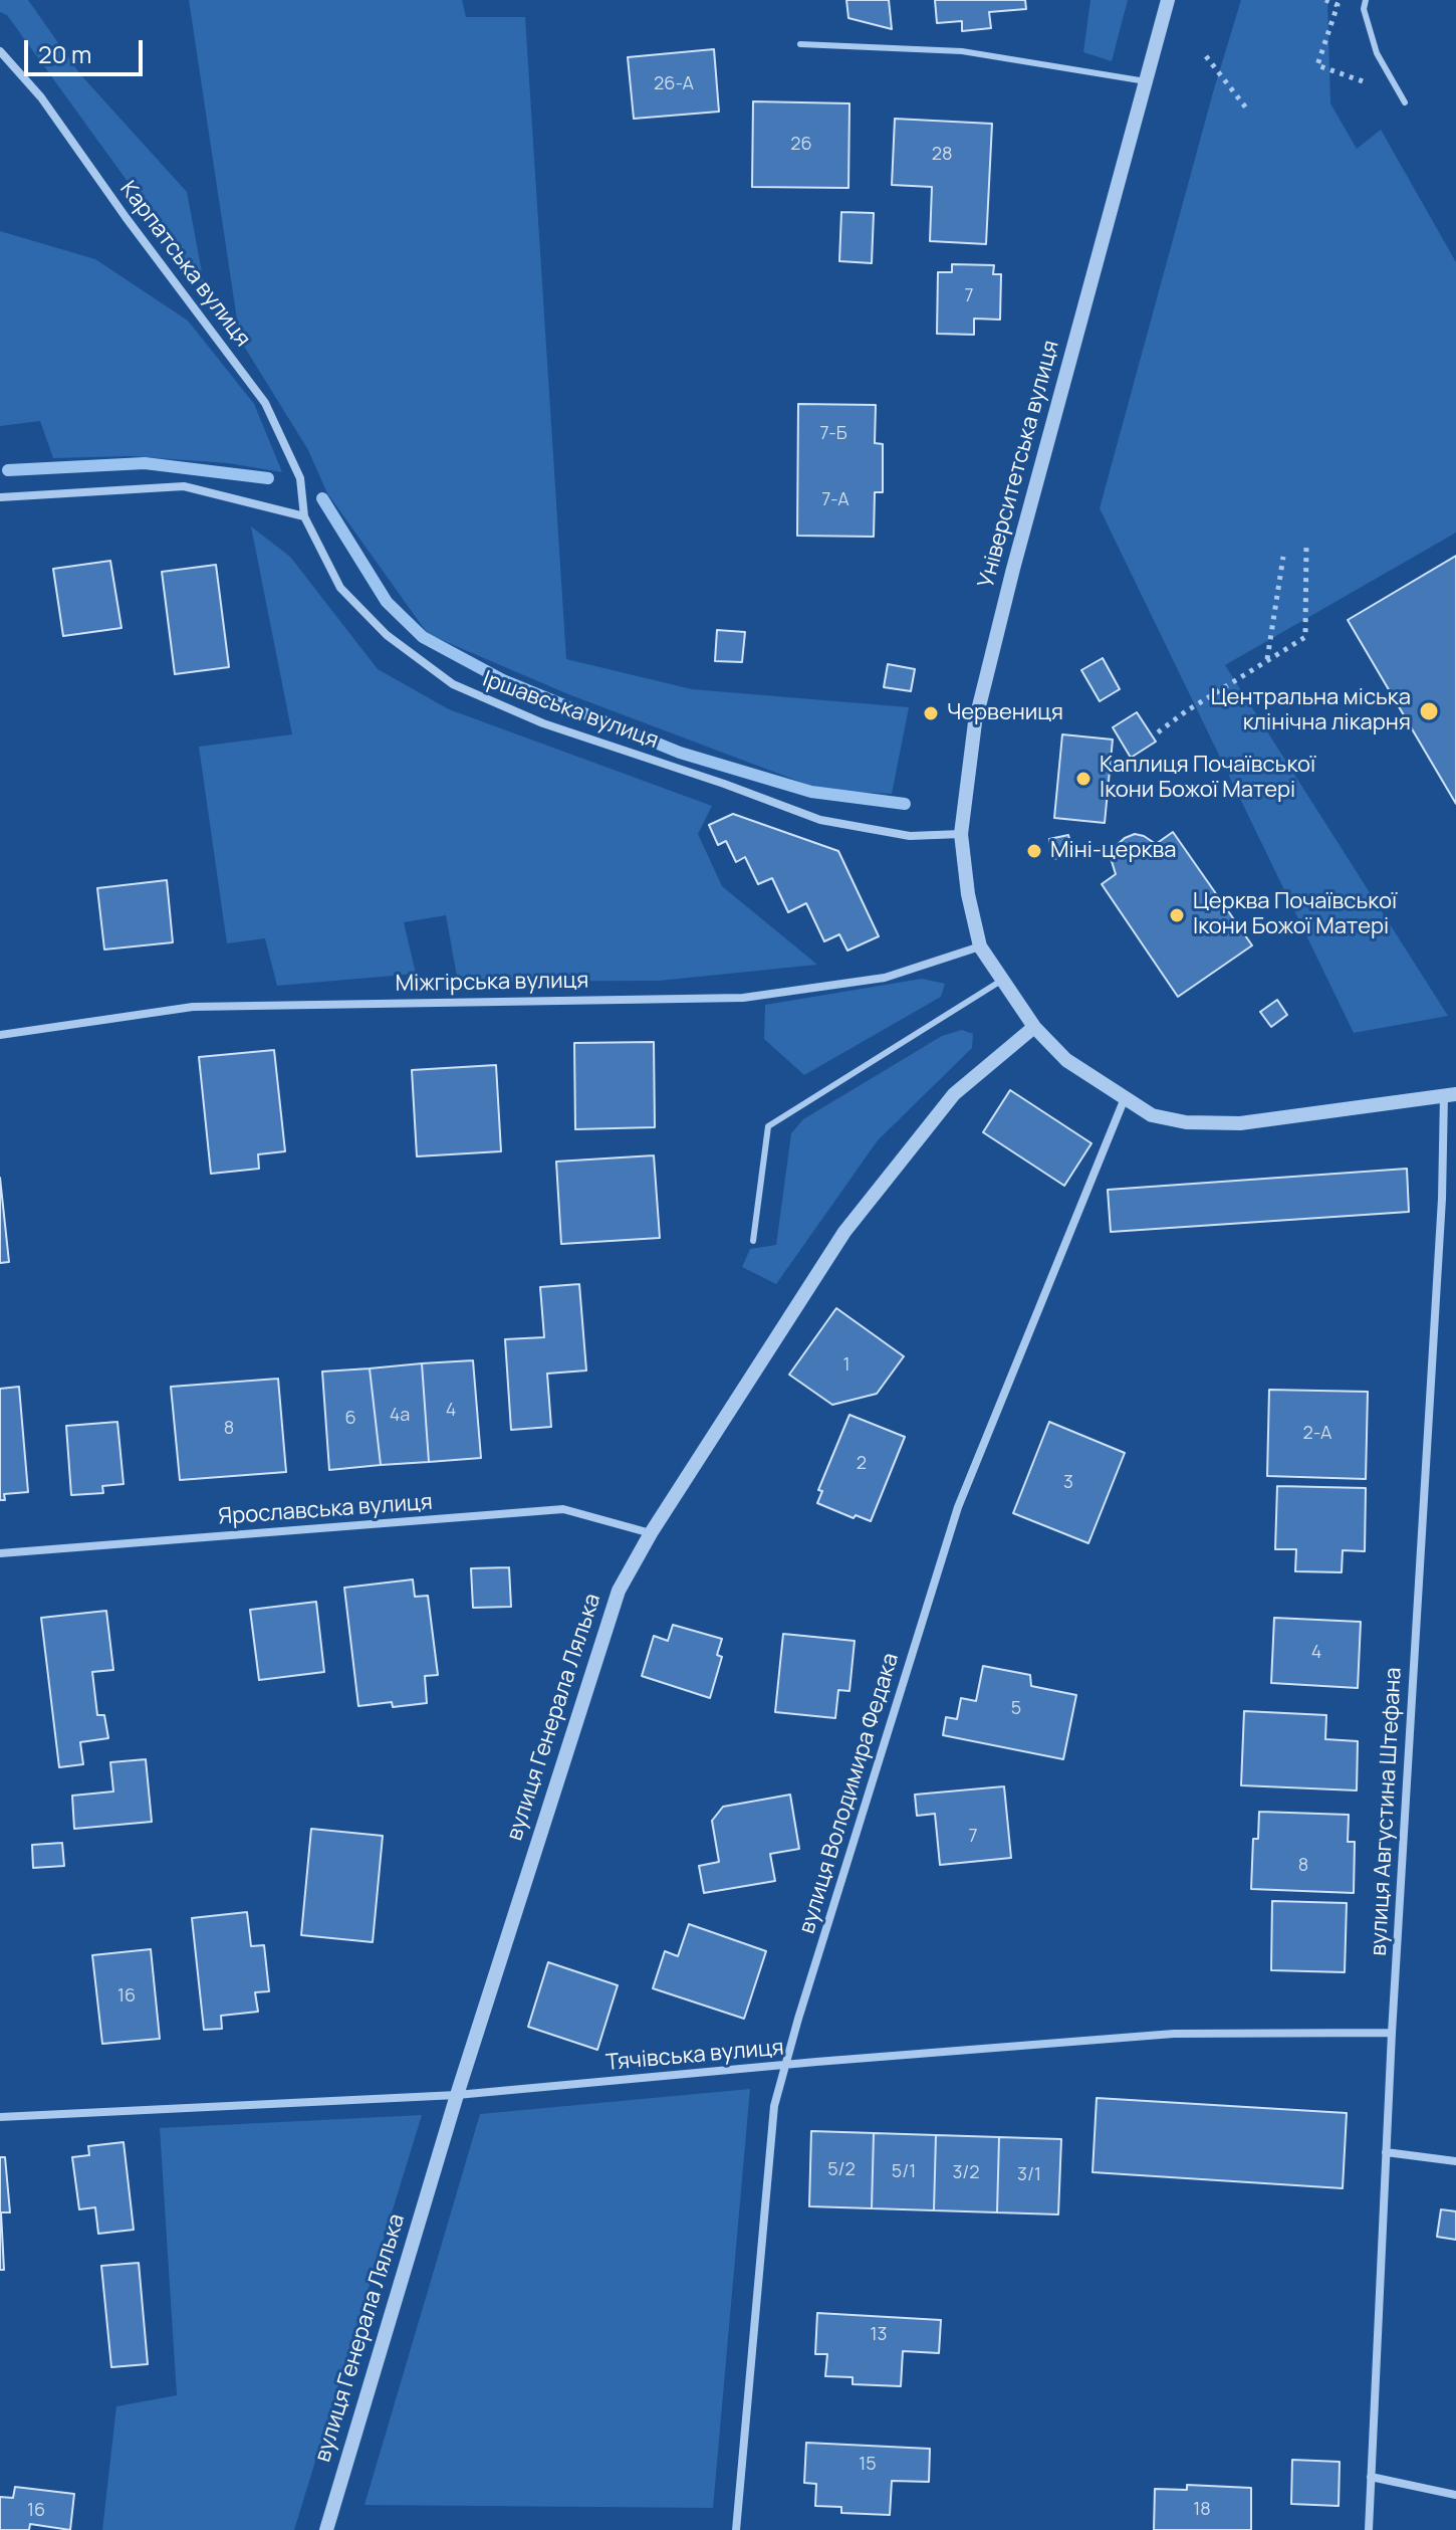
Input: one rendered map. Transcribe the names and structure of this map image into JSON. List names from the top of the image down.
{
  "streets": {
    "street": [
      "Карпатська вулиця",
      "Університетська вулиця",
      "Іршавська вулиця",
      "Міжгірська вулиця",
      "Ярославська вулиця",
      "вулиця Генерала Лялька",
      "вулиця Володимира Федака",
      "вулиця Августина Штефана",
      "Тячівська вулиця"
    ]
  },
  "crossings": [
    ["Карпатська вулиця", "Іршавська вулиця"],
    ["Університетська вулиця", "Іршавська вулиця"],
    ["Університетська вулиця", "Міжгірська вулиця"],
    ["Університетська вулиця", "вулиця Генерала Лялька"],
    ["Університетська вулиця", "вулиця Володимира Федака"],
    ["Університетська вулиця", "вулиця Августина Штефана"],
    ["Ярославська вулиця", "вулиця Генерала Лялька"],
    ["вулиця Генерала Лялька", "Тячівська вулиця"],
    ["вулиця Володимира Федака", "Тячівська вулиця"],
    ["вулиця Августина Штефана", "Тячівська вулиця"]
  ],
  "places": [
    "Центральна міська клінічна лікарня",
    "Червениця",
    "Каплиця Почаївської Ікони Божої Матері",
    "Міні-церква",
    "Церква Почаївської Ікони Божої Матері"
  ],
  "house_numbers": [
    "26-А",
    "26",
    "28",
    "7",
    "7-Б",
    "7-А",
    "1",
    "4",
    "4а",
    "6",
    "8",
    "2-А",
    "2",
    "3",
    "4",
    "5",
    "7",
    "8",
    "16",
    "5/2",
    "5/1",
    "3/2",
    "3/1",
    "13",
    "15",
    "18",
    "16"
  ],
  "scale_bar": "20 m"
}
